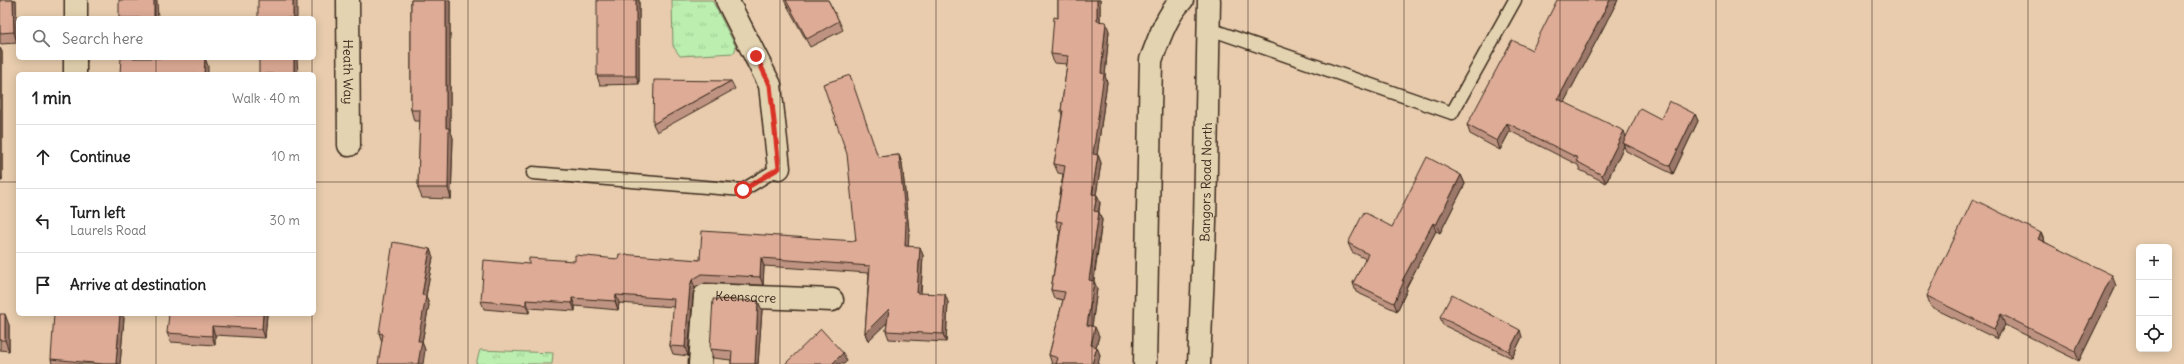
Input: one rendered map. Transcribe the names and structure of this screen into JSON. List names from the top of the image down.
{
  "streets": {
    "street": ["Heath Way", "Bangors Road North", "Keensacre"]
  },
  "page": {
    "search": "Search here",
    "heading": ["1 min", "Walk · 40 m"],
    "list": [
      ["Continue", "10 m"],
      ["Turn left", "Laurels Road", "30 m"],
      "Arrive at destination"
    ],
    "map_buttons": ["+", "−"]
  }
}
